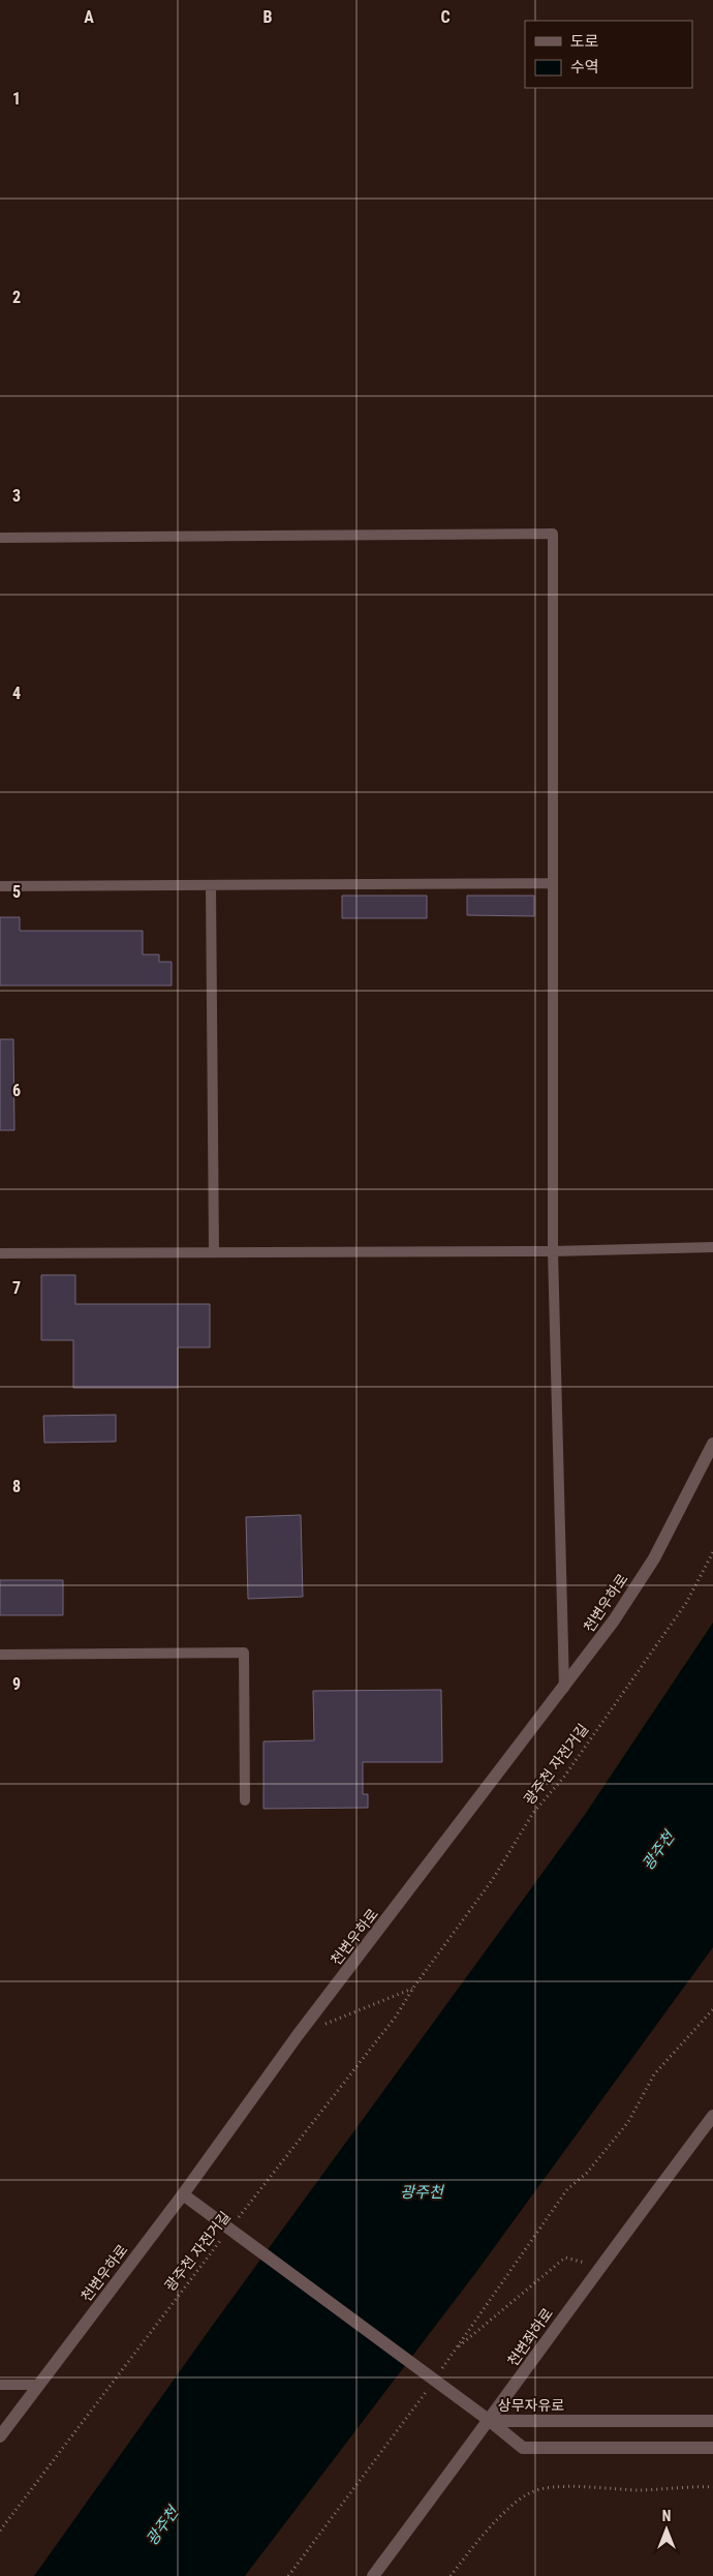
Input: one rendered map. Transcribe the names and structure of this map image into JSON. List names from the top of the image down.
{
  "streets": {
    "street": ["천변우하로", "천변좌하로", "상무자유로"],
    "path": ["광주천 자전거길"]
  },
  "crossings": [
    ["천변좌하로", "상무자유로"]
  ],
  "water": ["광주천"],
  "legend": ["도로", "수역"],
  "north": "top",
  "grid": {
    "columns": ["A", "B", "C"],
    "rows": [
      "1",
      "2",
      "3",
      "4",
      "5",
      "6",
      "7",
      "8",
      "9"
    ]
  }
}
